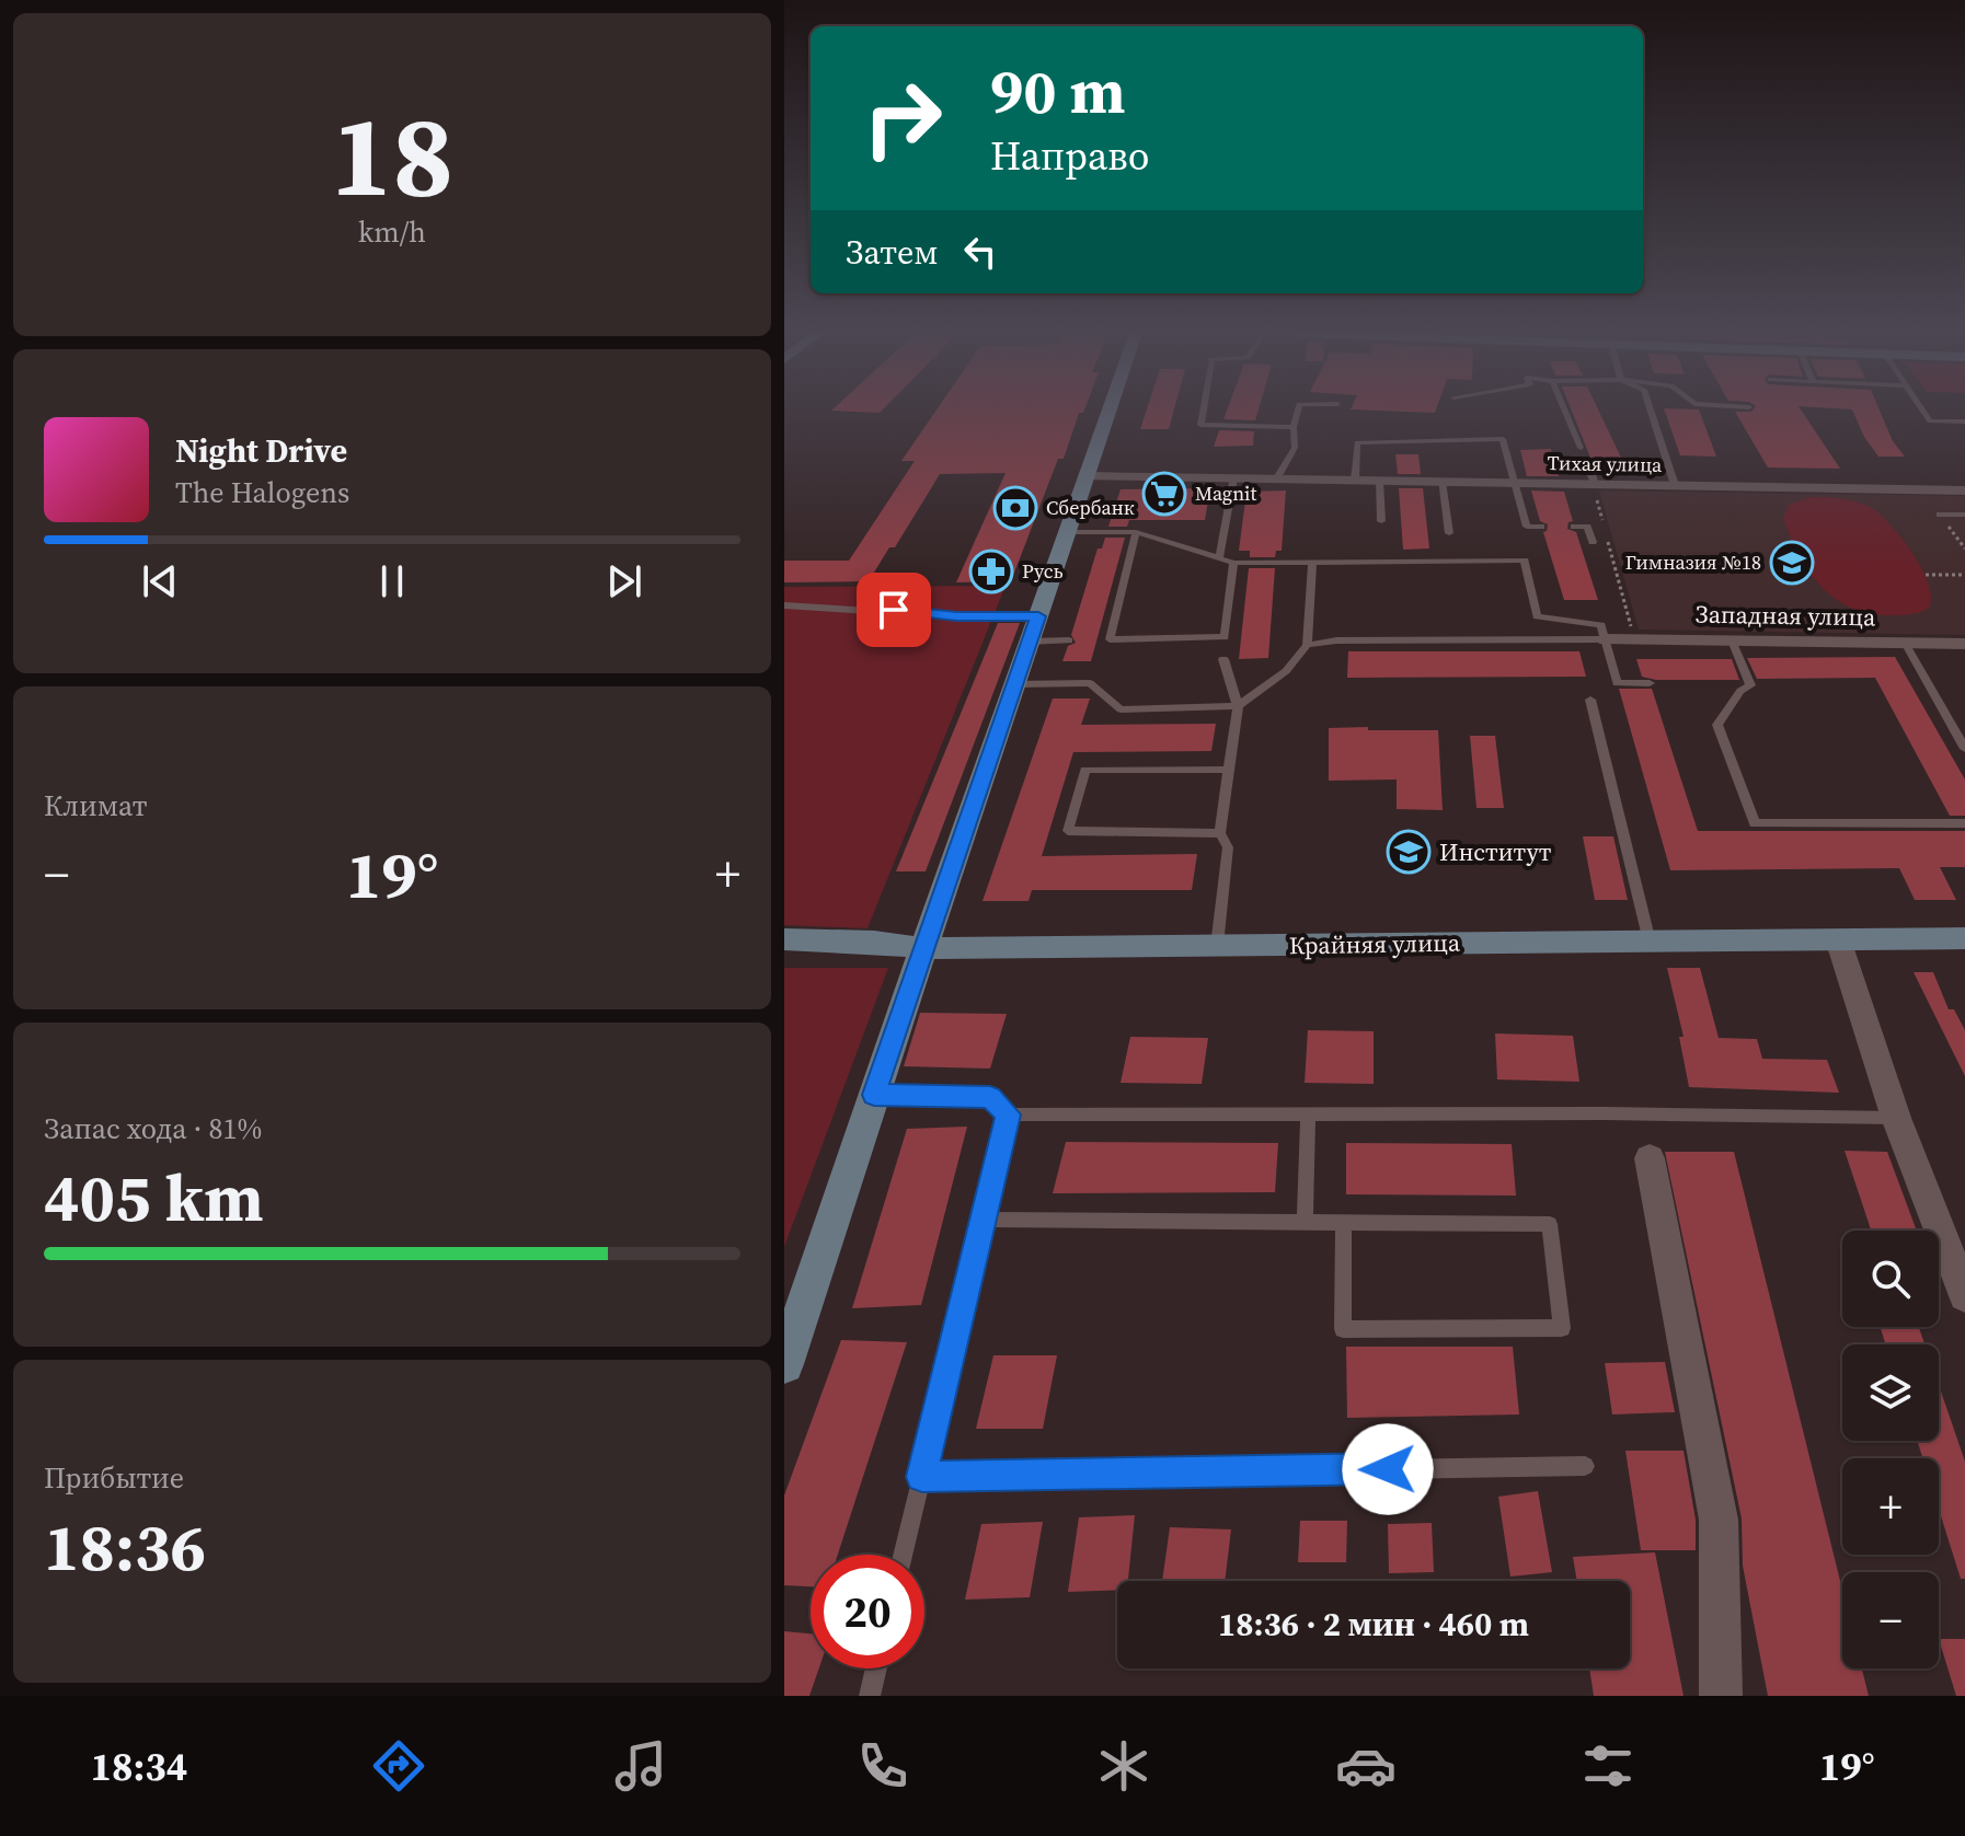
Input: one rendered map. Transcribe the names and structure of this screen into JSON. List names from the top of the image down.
{
  "streets": {
    "street": ["Тихая улица", "Западная улица", "Крайняя улица"]
  },
  "places": {
    "supermarket": ["Magnit"],
    "bank": ["Сбербанк"],
    "school or university": ["Гимназия №18", "Институт"],
    "pharmacy": ["Русь"]
  },
  "page": {
    "tile": [
      ["18", "km/h"],
      "Климат",
      ["Запас хода · 81%", "405 km"],
      ["Прибытие", "18:36"]
    ],
    "turn": ["90 m", "Направо"],
    "then": "Затем",
    "song": ["Night Drive", "The Halogens"],
    "heat": ["−", "19°", "+"],
    "map_buttons": ["+", "−"],
    "limit": "20",
    "trip": "18:36 · 2 мин · 460 m",
    "tabs": ["18:34", "19°"]
  }
}
